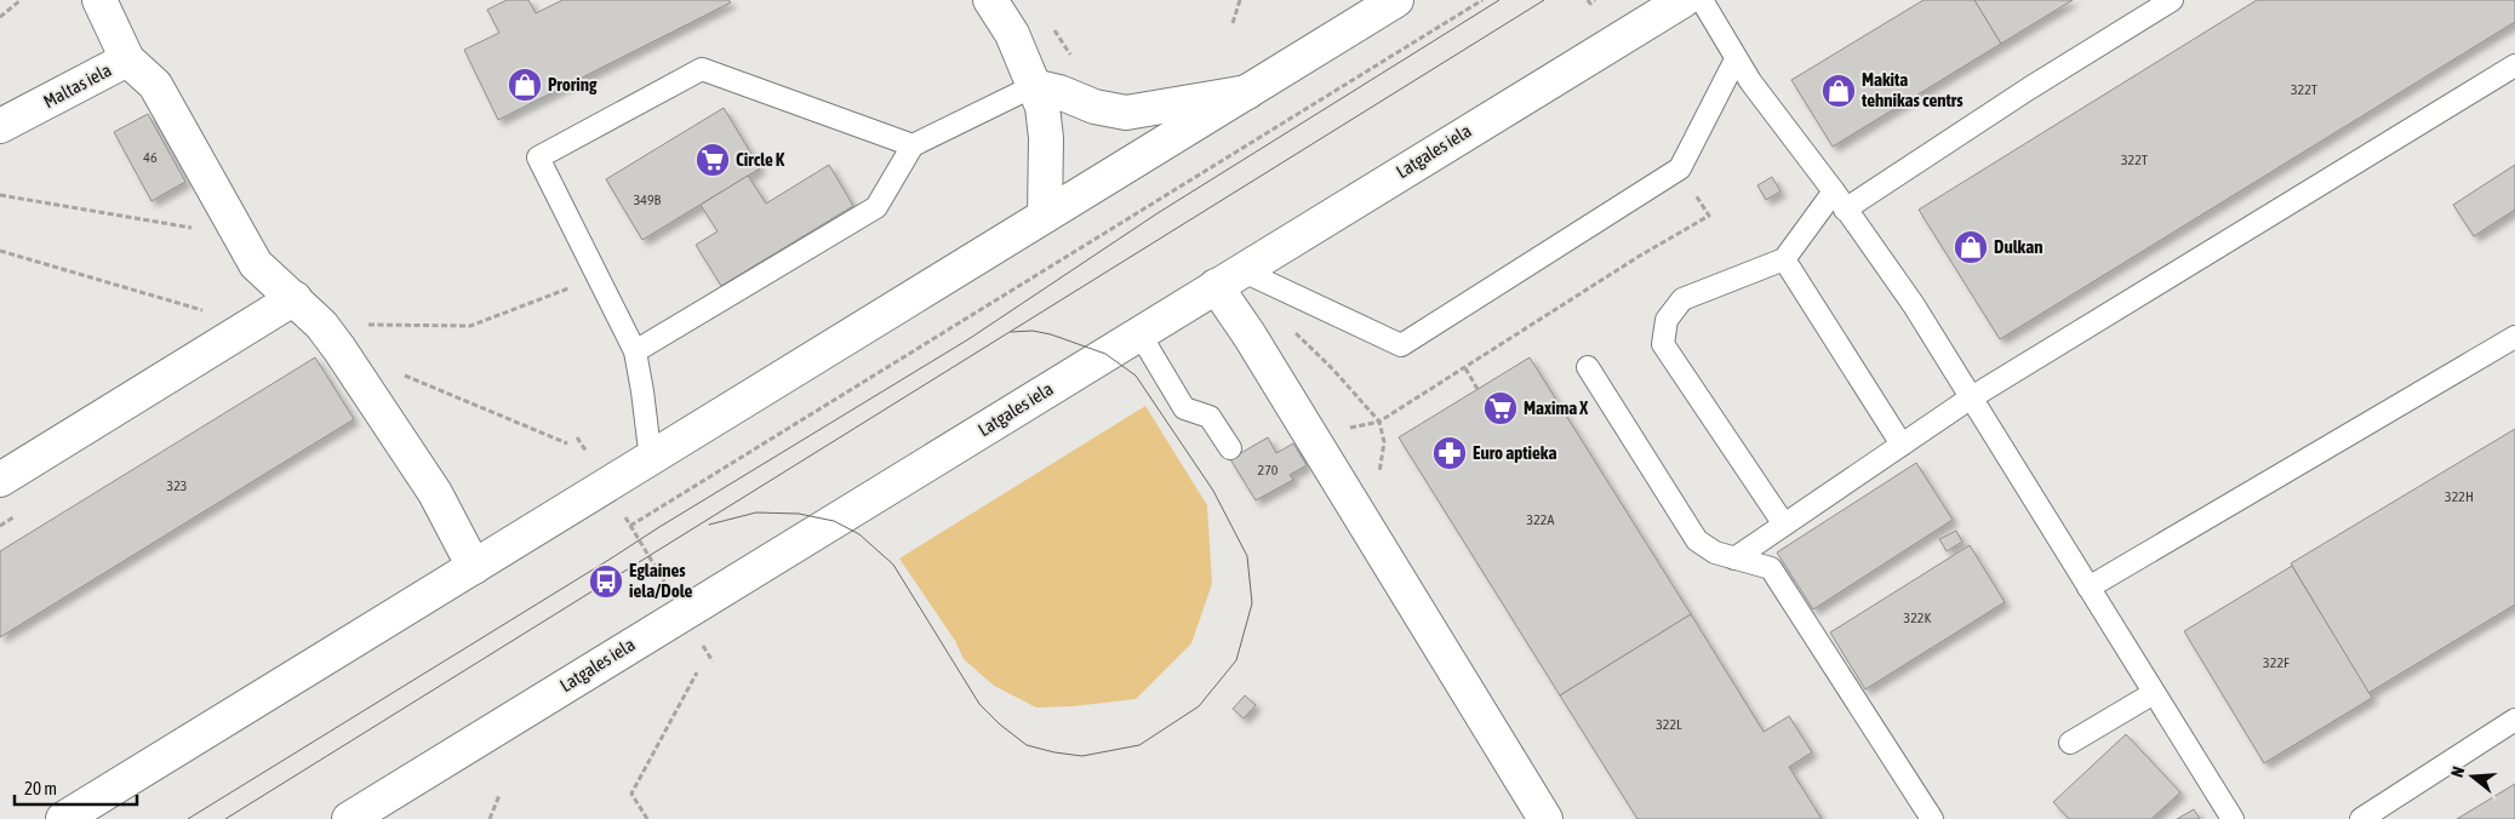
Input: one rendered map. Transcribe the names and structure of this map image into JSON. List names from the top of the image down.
{
  "streets": {
    "main road": ["Maltas iela", "Latgales iela"]
  },
  "places": {
    "shop": ["Proring", "Makita tehnikas centrs", "Dulkan"],
    "supermarket": ["Circle K", "Maxima X"],
    "pharmacy": ["Euro aptieka"],
    "bus stop": ["Eglaines iela/Dole"]
  },
  "house_numbers": [
    "322T",
    "46",
    "322T",
    "349B",
    "270",
    "323",
    "322H",
    "322A",
    "322K",
    "322F",
    "322L"
  ],
  "scale_bar": "20 m",
  "north": "left"
}
